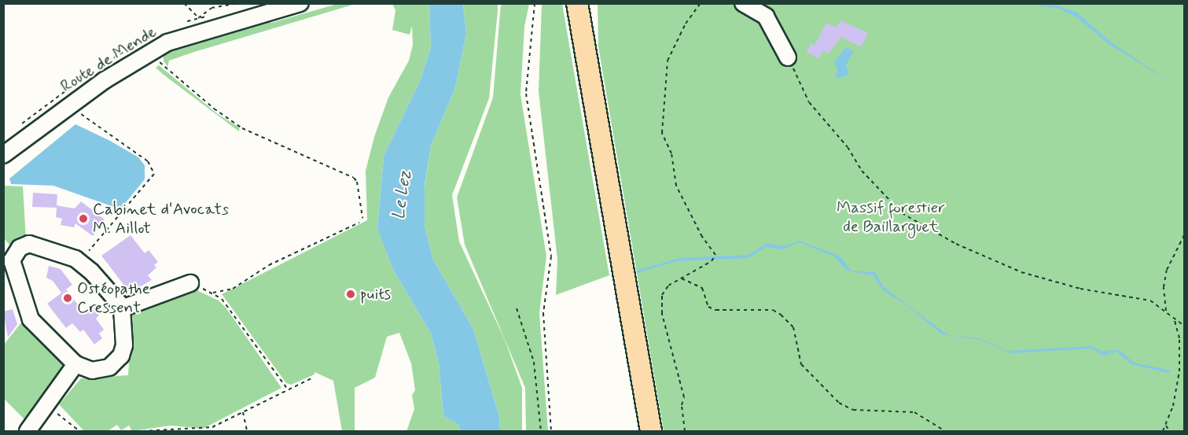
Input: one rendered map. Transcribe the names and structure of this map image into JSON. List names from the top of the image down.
{
  "streets": {
    "street": ["Route de Mende"]
  },
  "water": ["Le Lez"],
  "parks": ["Massif forestier de Baillarguet"],
  "places": ["Cabinet d'Avocats M. Aillot", "puits", "Ostéopathe Cressent"]
}
